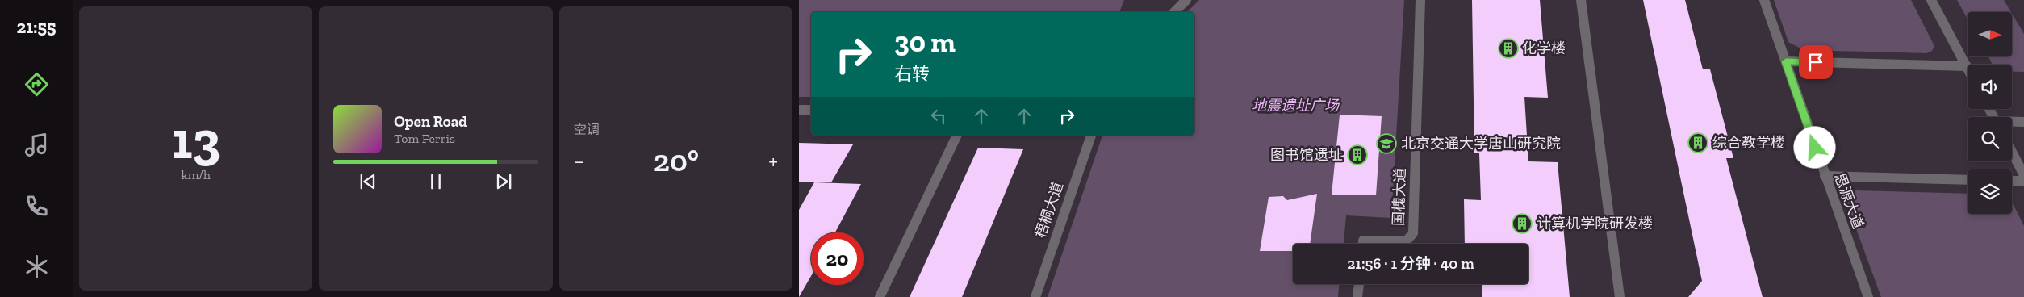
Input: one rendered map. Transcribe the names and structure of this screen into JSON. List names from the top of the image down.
{
  "streets": {
    "lane": ["国槐大道", "思源大道", "梧桐大道"]
  },
  "parks": ["地震遗址广场"],
  "places": {
    "building": [
      "化学楼",
      "综合教学楼",
      "图书馆遗址",
      "计算机学院研发楼"
    ],
    "school or university": ["北京交通大学唐山研究院"]
  },
  "north": "right",
  "page": {
    "tabs": "21:55",
    "tile": [
      ["13", "km/h"],
      "空调"
    ],
    "turn": ["30 m", "右转"],
    "song": ["Open Road", "Tom Ferris"],
    "heat": ["−", "20°", "+"],
    "limit": "20",
    "trip": "21:56 · 1 分钟 · 40 m"
  }
}
